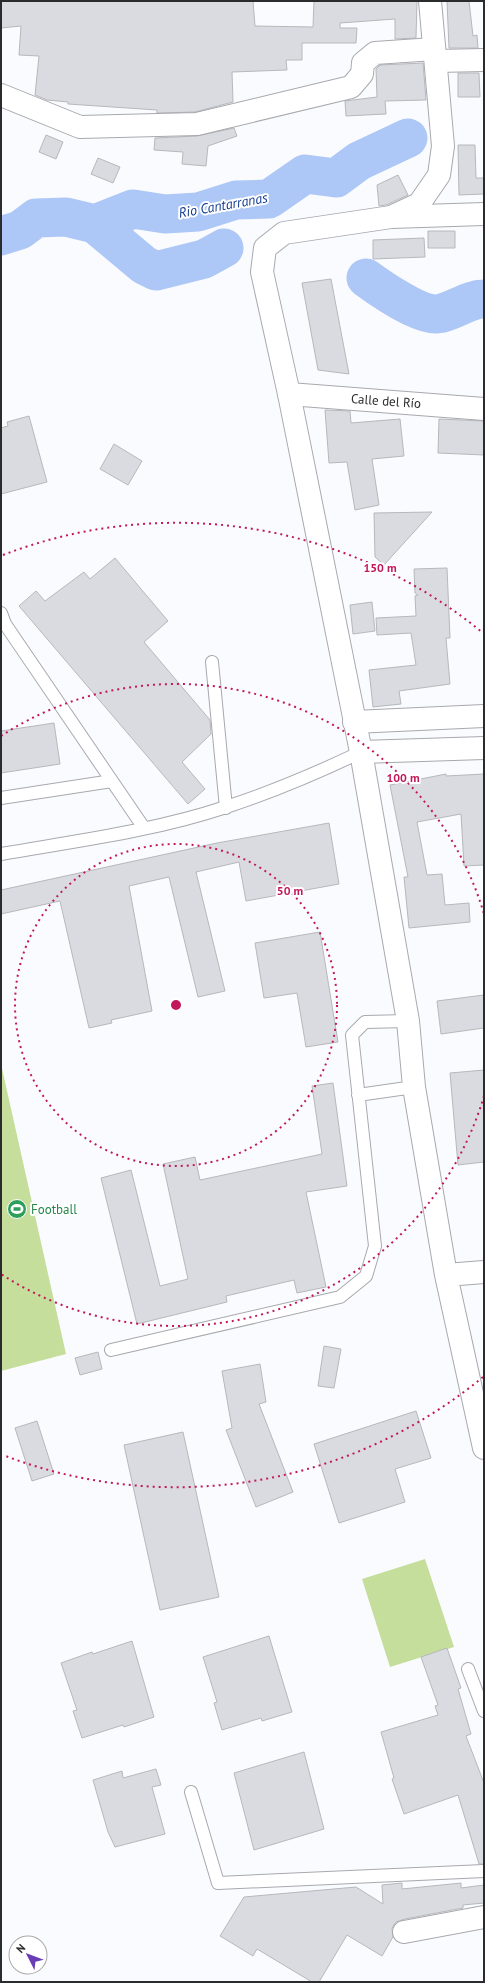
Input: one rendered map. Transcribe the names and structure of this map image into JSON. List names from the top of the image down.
{
  "streets": {
    "street": ["Calle del Río"]
  },
  "water": ["Rio Cantarranas"],
  "places": {
    "sports": ["Football"]
  },
  "north": "top left",
  "rings": ["150 m", "100 m", "50 m"]
}
